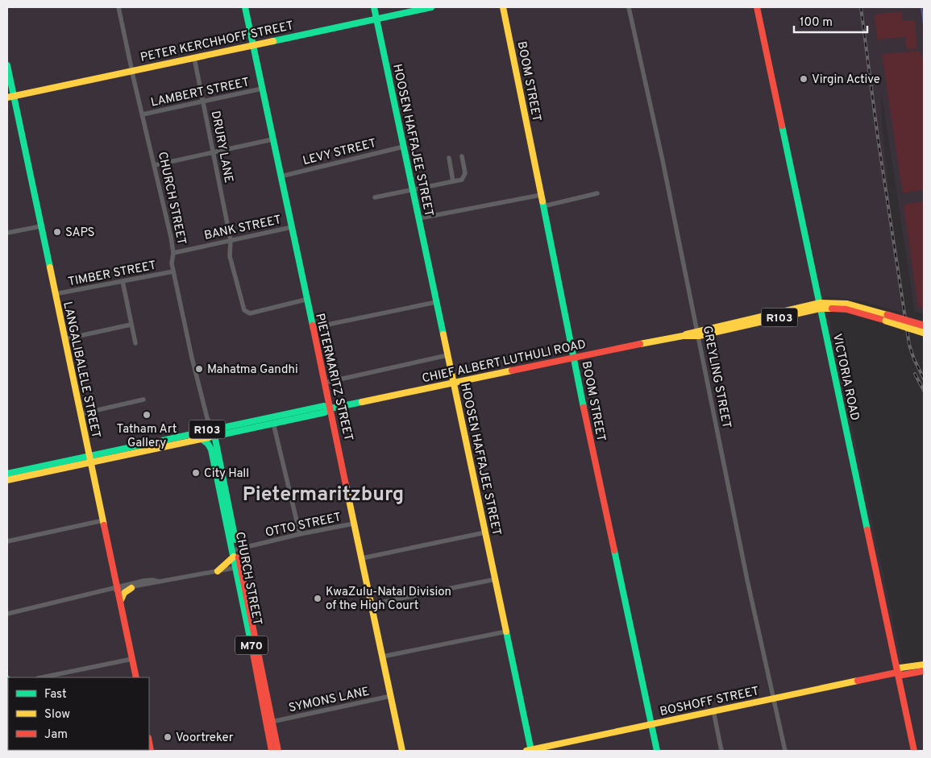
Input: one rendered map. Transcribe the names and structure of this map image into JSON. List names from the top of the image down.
{
  "streets": {
    "street": [
      "PETER KERCHHOFF STREET",
      "BOOM STREET",
      "LAMBERT STREET",
      "HOOSEN HAFFAJEE STREET",
      "DRURY LANE",
      "LEVY STREET",
      "CHURCH STREET",
      "BANK STREET",
      "TIMBER STREET",
      "R103",
      "CHIEF ALBERT LUTHULI ROAD",
      "LANGALIBALELE STREET",
      "PIETERMARITZ STREET",
      "GREYLING STREET",
      "VICTORIA ROAD",
      "OTTO STREET",
      "M70",
      "SYMONS LANE",
      "BOSHOFF STREET"
    ]
  },
  "crossings": [
    ["PETER KERCHHOFF STREET", "HOOSEN HAFFAJEE STREET"],
    ["PETER KERCHHOFF STREET", "DRURY LANE"],
    ["PETER KERCHHOFF STREET", "CHURCH STREET"],
    ["PETER KERCHHOFF STREET", "LANGALIBALELE STREET"],
    ["PETER KERCHHOFF STREET", "PIETERMARITZ STREET"],
    ["BOOM STREET", "CHIEF ALBERT LUTHULI ROAD"],
    ["BOOM STREET", "BOSHOFF STREET"],
    ["LAMBERT STREET", "DRURY LANE"],
    ["LAMBERT STREET", "CHURCH STREET"],
    ["LAMBERT STREET", "PIETERMARITZ STREET"],
    ["HOOSEN HAFFAJEE STREET", "LEVY STREET"],
    ["HOOSEN HAFFAJEE STREET", "CHIEF ALBERT LUTHULI ROAD"],
    ["HOOSEN HAFFAJEE STREET", "BOSHOFF STREET"],
    ["DRURY LANE", "BANK STREET"],
    ["DRURY LANE", "PIETERMARITZ STREET"],
    ["LEVY STREET", "PIETERMARITZ STREET"],
    ["CHURCH STREET", "BANK STREET"],
    ["CHURCH STREET", "TIMBER STREET"],
    ["CHURCH STREET", "CHIEF ALBERT LUTHULI ROAD"],
    ["CHURCH STREET", "OTTO STREET"],
    ["CHURCH STREET", "SYMONS LANE"],
    ["BANK STREET", "PIETERMARITZ STREET"],
    ["TIMBER STREET", "LANGALIBALELE STREET"],
    ["R103", "CHIEF ALBERT LUTHULI ROAD"],
    ["R103", "VICTORIA ROAD"],
    ["CHIEF ALBERT LUTHULI ROAD", "LANGALIBALELE STREET"],
    ["CHIEF ALBERT LUTHULI ROAD", "PIETERMARITZ STREET"],
    ["CHIEF ALBERT LUTHULI ROAD", "GREYLING STREET"],
    ["CHIEF ALBERT LUTHULI ROAD", "VICTORIA ROAD"],
    ["PIETERMARITZ STREET", "OTTO STREET"],
    ["PIETERMARITZ STREET", "SYMONS LANE"],
    ["GREYLING STREET", "BOSHOFF STREET"],
    ["VICTORIA ROAD", "BOSHOFF STREET"]
  ],
  "districts": ["Pietermaritzburg"],
  "places": [
    "Virgin Active",
    "SAPS",
    "Mahatma Gandhi",
    "Tatham Art Gallery",
    "City Hall",
    "KwaZulu-Natal Division of the High Court",
    "Voortreker"
  ],
  "legend": ["Fast", "Slow", "Jam"],
  "scale_bar": "100 m"
}
